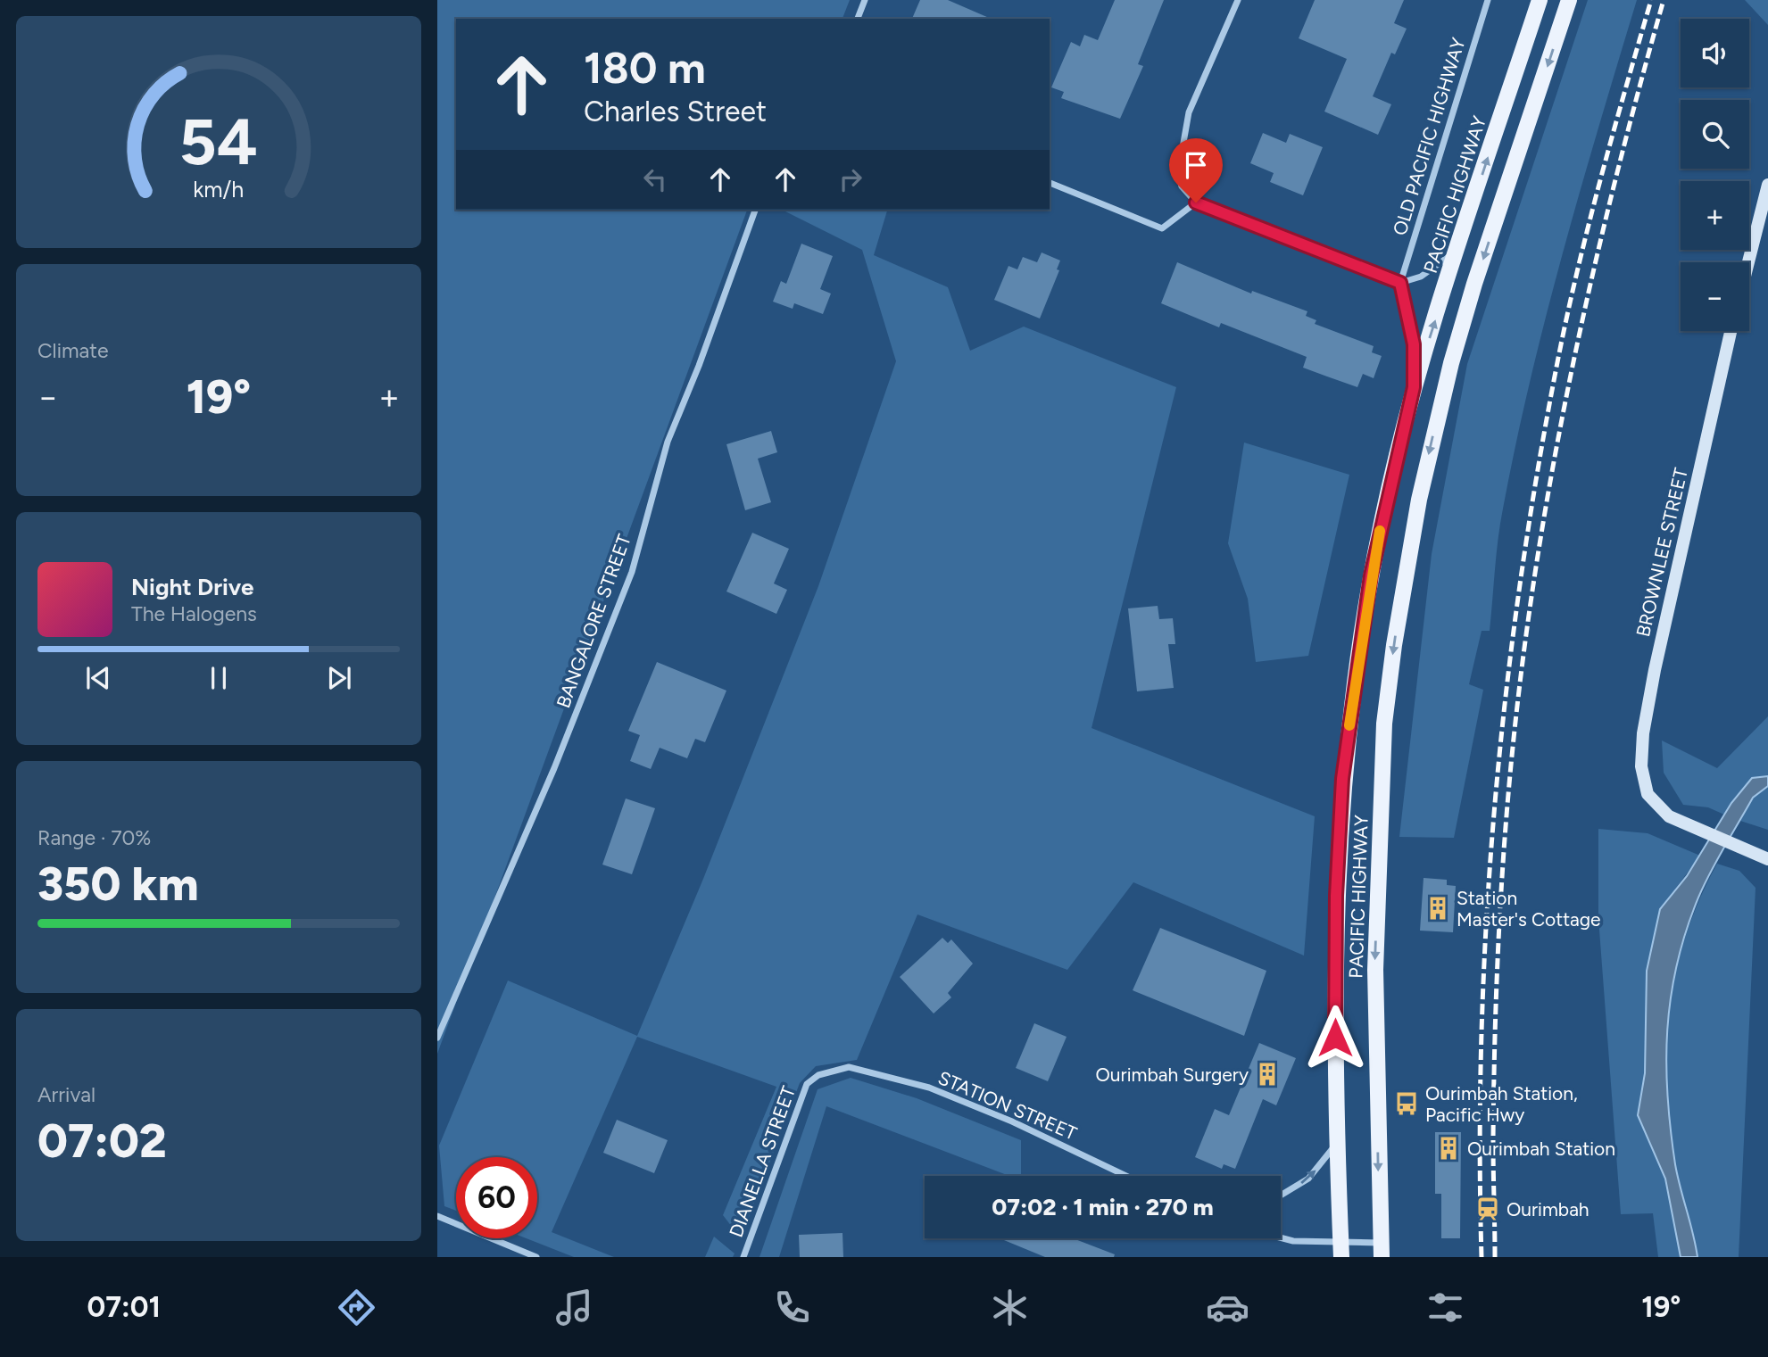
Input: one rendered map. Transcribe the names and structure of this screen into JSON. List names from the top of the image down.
{
  "streets": {
    "main road": ["PACIFIC HIGHWAY"],
    "street": [
      "OLD PACIFIC HIGHWAY",
      "BROWNLEE STREET",
      "BANGALORE STREET",
      "STATION STREET",
      "DIANELLA STREET"
    ]
  },
  "crossings": [
    ["STATION STREET", "DIANELLA STREET"]
  ],
  "places": {
    "building": ["Station Master's Cottage", "Ourimbah Surgery", "Ourimbah Station"],
    "bus stop": ["Ourimbah Station, Pacific Hwy"],
    "station": ["Ourimbah"]
  },
  "page": {
    "map_buttons": ["+", "−"],
    "turn": ["180 m", "Charles Street"],
    "tile": [
      "Climate",
      ["Range · 70%", "350 km"],
      ["Arrival", "07:02"]
    ],
    "heat": ["−", "19°", "+"],
    "song": ["Night Drive", "The Halogens"],
    "limit": "60",
    "trip": "07:02 · 1 min · 270 m",
    "tabs": ["07:01", "19°"],
    "gauge": ["54", "km/h"]
  }
}
